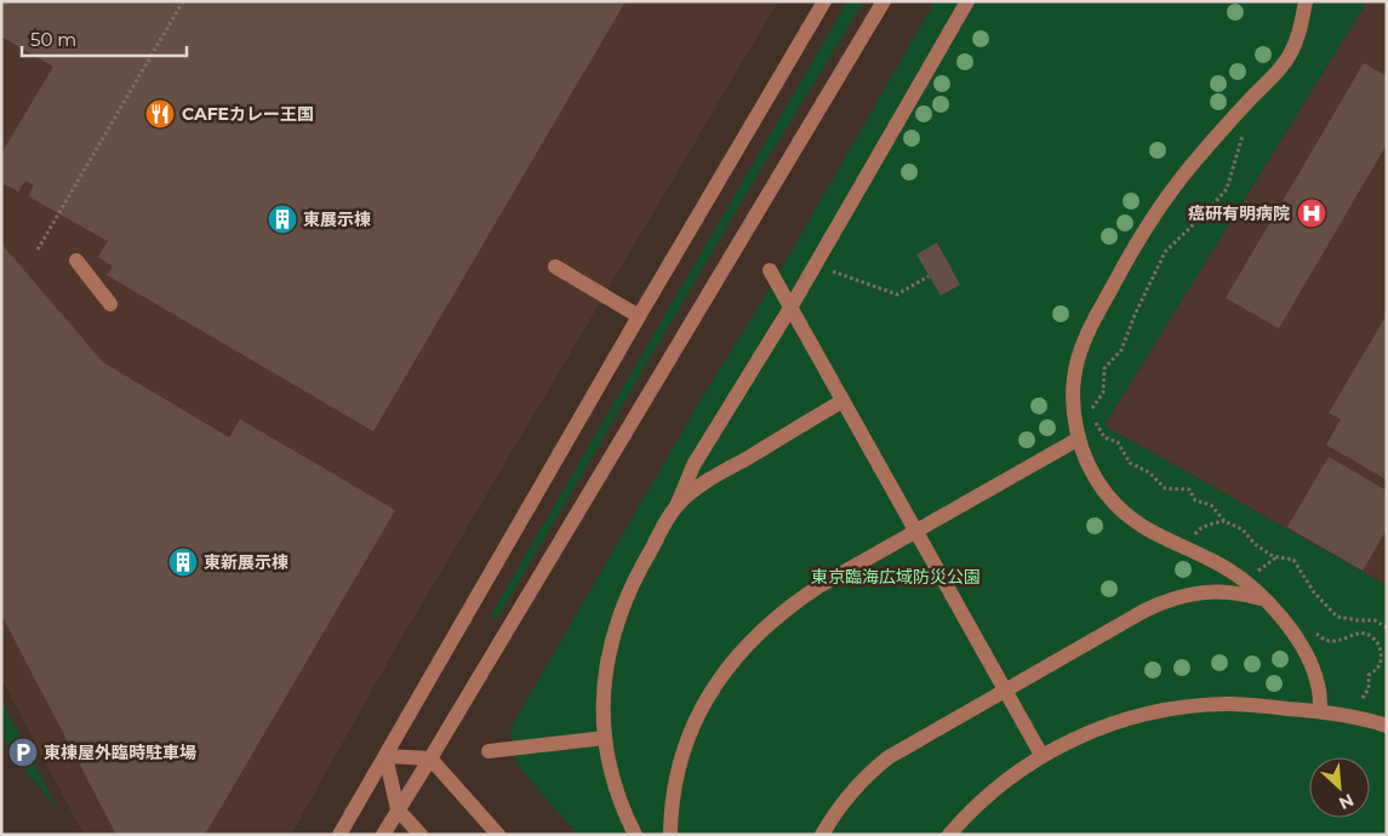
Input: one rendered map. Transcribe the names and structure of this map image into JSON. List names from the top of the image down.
{
  "parks": ["東京臨海広域防災公園"],
  "places": {
    "restaurant": ["CAFEカレー王国"],
    "hospital": ["癌研有明病院"],
    "building": ["東展示棟", "東新展示棟"],
    "parking": ["東棟屋外臨時駐車場"]
  },
  "scale_bar": "50 m",
  "north": "bottom right"
}
